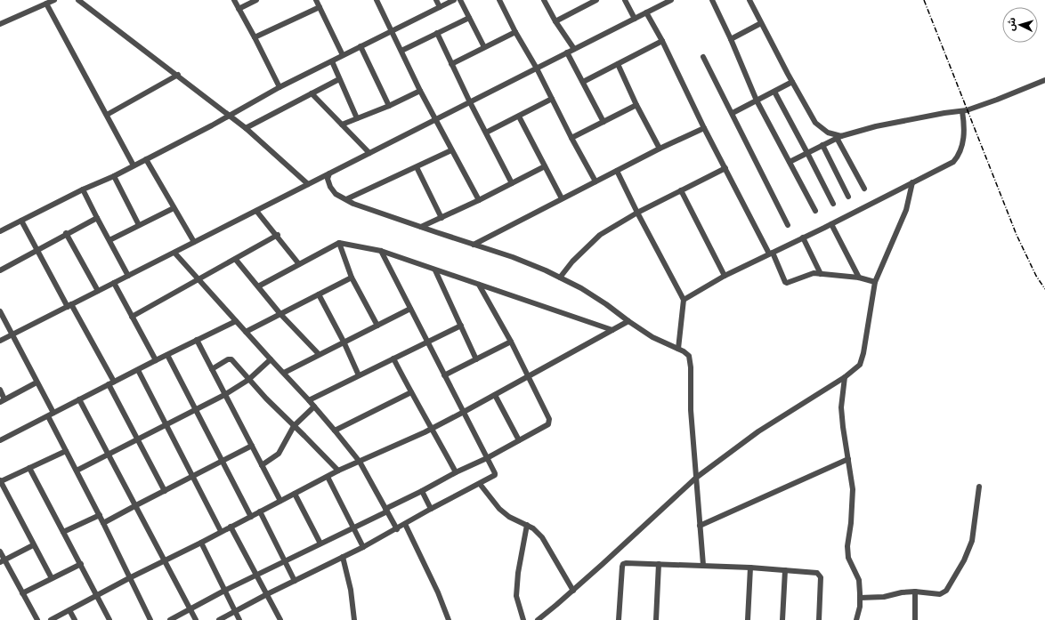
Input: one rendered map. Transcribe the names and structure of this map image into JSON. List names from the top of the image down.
{
  "north": "left"
}
